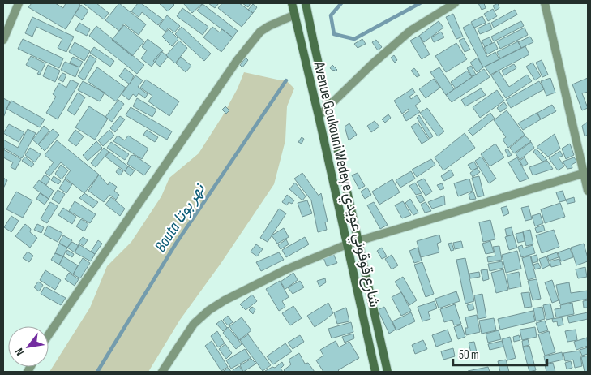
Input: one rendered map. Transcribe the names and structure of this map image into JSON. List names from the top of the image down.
{
  "streets": {
    "street": ["Avenue Goukouni Wedeye شارع قوقوني عويدي"]
  },
  "water": ["Bouta نهر بوتا"],
  "scale_bar": "50 m",
  "north": "bottom left"
}
